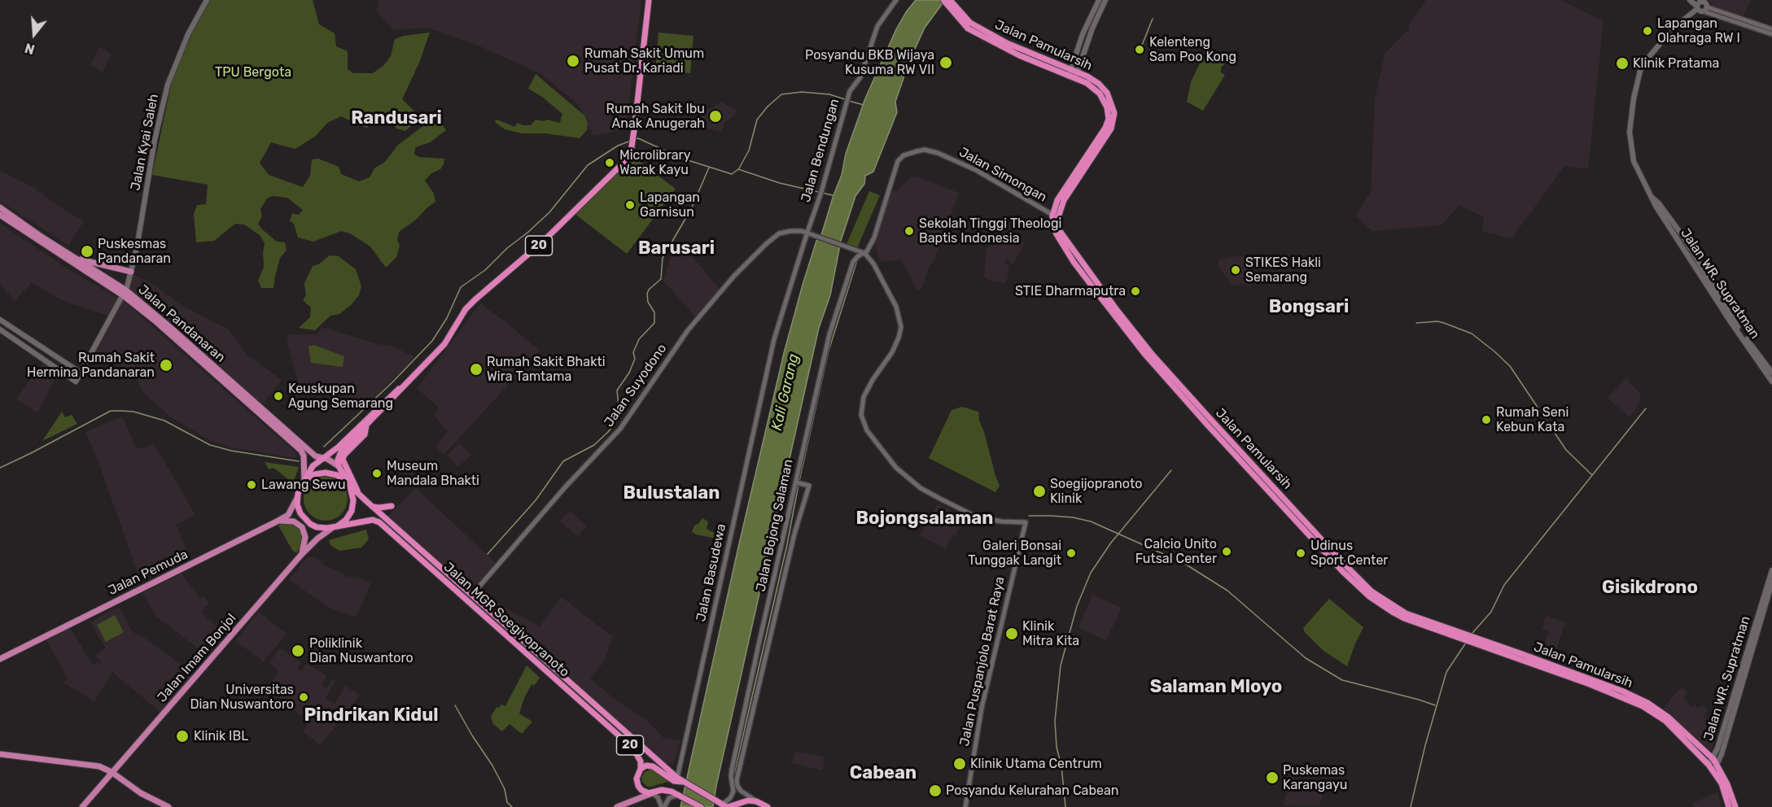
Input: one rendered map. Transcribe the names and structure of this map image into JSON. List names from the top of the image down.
{
  "streets": {
    "highway": ["Jalan Pamularsih", "20", "Jalan MGR Soegiyopranoto"],
    "main road": [
      "Jalan Kyai Saleh",
      "Jalan WR. Supratman",
      "Jalan Pandanaran",
      "Jalan Pemuda",
      "Jalan Imam Bonjol"
    ],
    "street": [
      "Jalan Bendungan",
      "Jalan Simongan",
      "Jalan Suyodono",
      "Jalan Bojong Salaman",
      "Jalan Basudewa",
      "Jalan Puspanjolo Barat Raya"
    ]
  },
  "crossings": [
    ["Jalan Pamularsih", "Jalan Simongan"],
    ["Jalan Pamularsih", "Jalan WR. Supratman"],
    ["Jalan Kyai Saleh", "Jalan Pandanaran"],
    ["Jalan Bendungan", "Jalan Suyodono"],
    ["Jalan Bendungan", "Jalan Basudewa"],
    ["Jalan Simongan", "Jalan Bojong Salaman"],
    ["Jalan Simongan", "Jalan Puspanjolo Barat Raya"],
    ["20", "Jalan Pandanaran"],
    ["20", "Jalan Pemuda"],
    ["20", "Jalan MGR Soegiyopranoto"],
    ["20", "Jalan Imam Bonjol"],
    ["Jalan Pandanaran", "Jalan Pemuda"],
    ["Jalan Pandanaran", "Jalan MGR Soegiyopranoto"],
    ["Jalan Pandanaran", "Jalan Imam Bonjol"],
    ["Jalan Suyodono", "Jalan Basudewa"],
    ["Jalan Suyodono", "Jalan MGR Soegiyopranoto"],
    ["Jalan Bojong Salaman", "Jalan MGR Soegiyopranoto"],
    ["Jalan Bojong Salaman", "Jalan Puspanjolo Barat Raya"],
    ["Jalan Pemuda", "Jalan MGR Soegiyopranoto"],
    ["Jalan Pemuda", "Jalan Imam Bonjol"],
    ["Jalan Basudewa", "Jalan MGR Soegiyopranoto"],
    ["Jalan MGR Soegiyopranoto", "Jalan Imam Bonjol"]
  ],
  "districts": [
    "Randusari",
    "Barusari",
    "Bongsari",
    "Bulustalan",
    "Bojongsalaman",
    "Gisikdrono",
    "Salaman Mloyo",
    "Pindrikan Kidul",
    "Cabean"
  ],
  "water": ["Kali Garang"],
  "parks": ["TPU Bergota"],
  "places": [
    "Lapangan Olahraga RW I",
    "Kelenteng Sam Poo Kong",
    "Rumah Sakit Umum Pusat Dr. Kariadi",
    "Posyandu BKB Wijaya Kusuma RW VII",
    "Klinik Pratama",
    "Rumah Sakit Ibu Anak Anugerah",
    "Microlibrary Warak Kayu",
    "Lapangan Garnisun",
    "Sekolah Tinggi Theologi Baptis Indonesia",
    "Puskesmas Pandanaran",
    "STIKES Hakli Semarang",
    "STIE Dharmaputra",
    "Rumah Sakit Hermina Pandanaran",
    "Rumah Sakit Bhakti Wira Tamtama",
    "Keuskupan Agung Semarang",
    "Rumah Seni Kebun Kata",
    "Museum Mandala Bhakti",
    "Lawang Sewu",
    "Soegijopranoto Klinik",
    "Calcio Unito Futsal Center",
    "Galeri Bonsai Tunggak Langit",
    "Udinus Sport Center",
    "Klinik Mitra Kita",
    "Poliklinik Dian Nuswantoro",
    "Universitas Dian Nuswantoro",
    "Klinik IBL",
    "Klinik Utama Centrum",
    "Puskemas Karangayu",
    "Posyandu Kelurahan Cabean"
  ],
  "north": "bottom"
}
